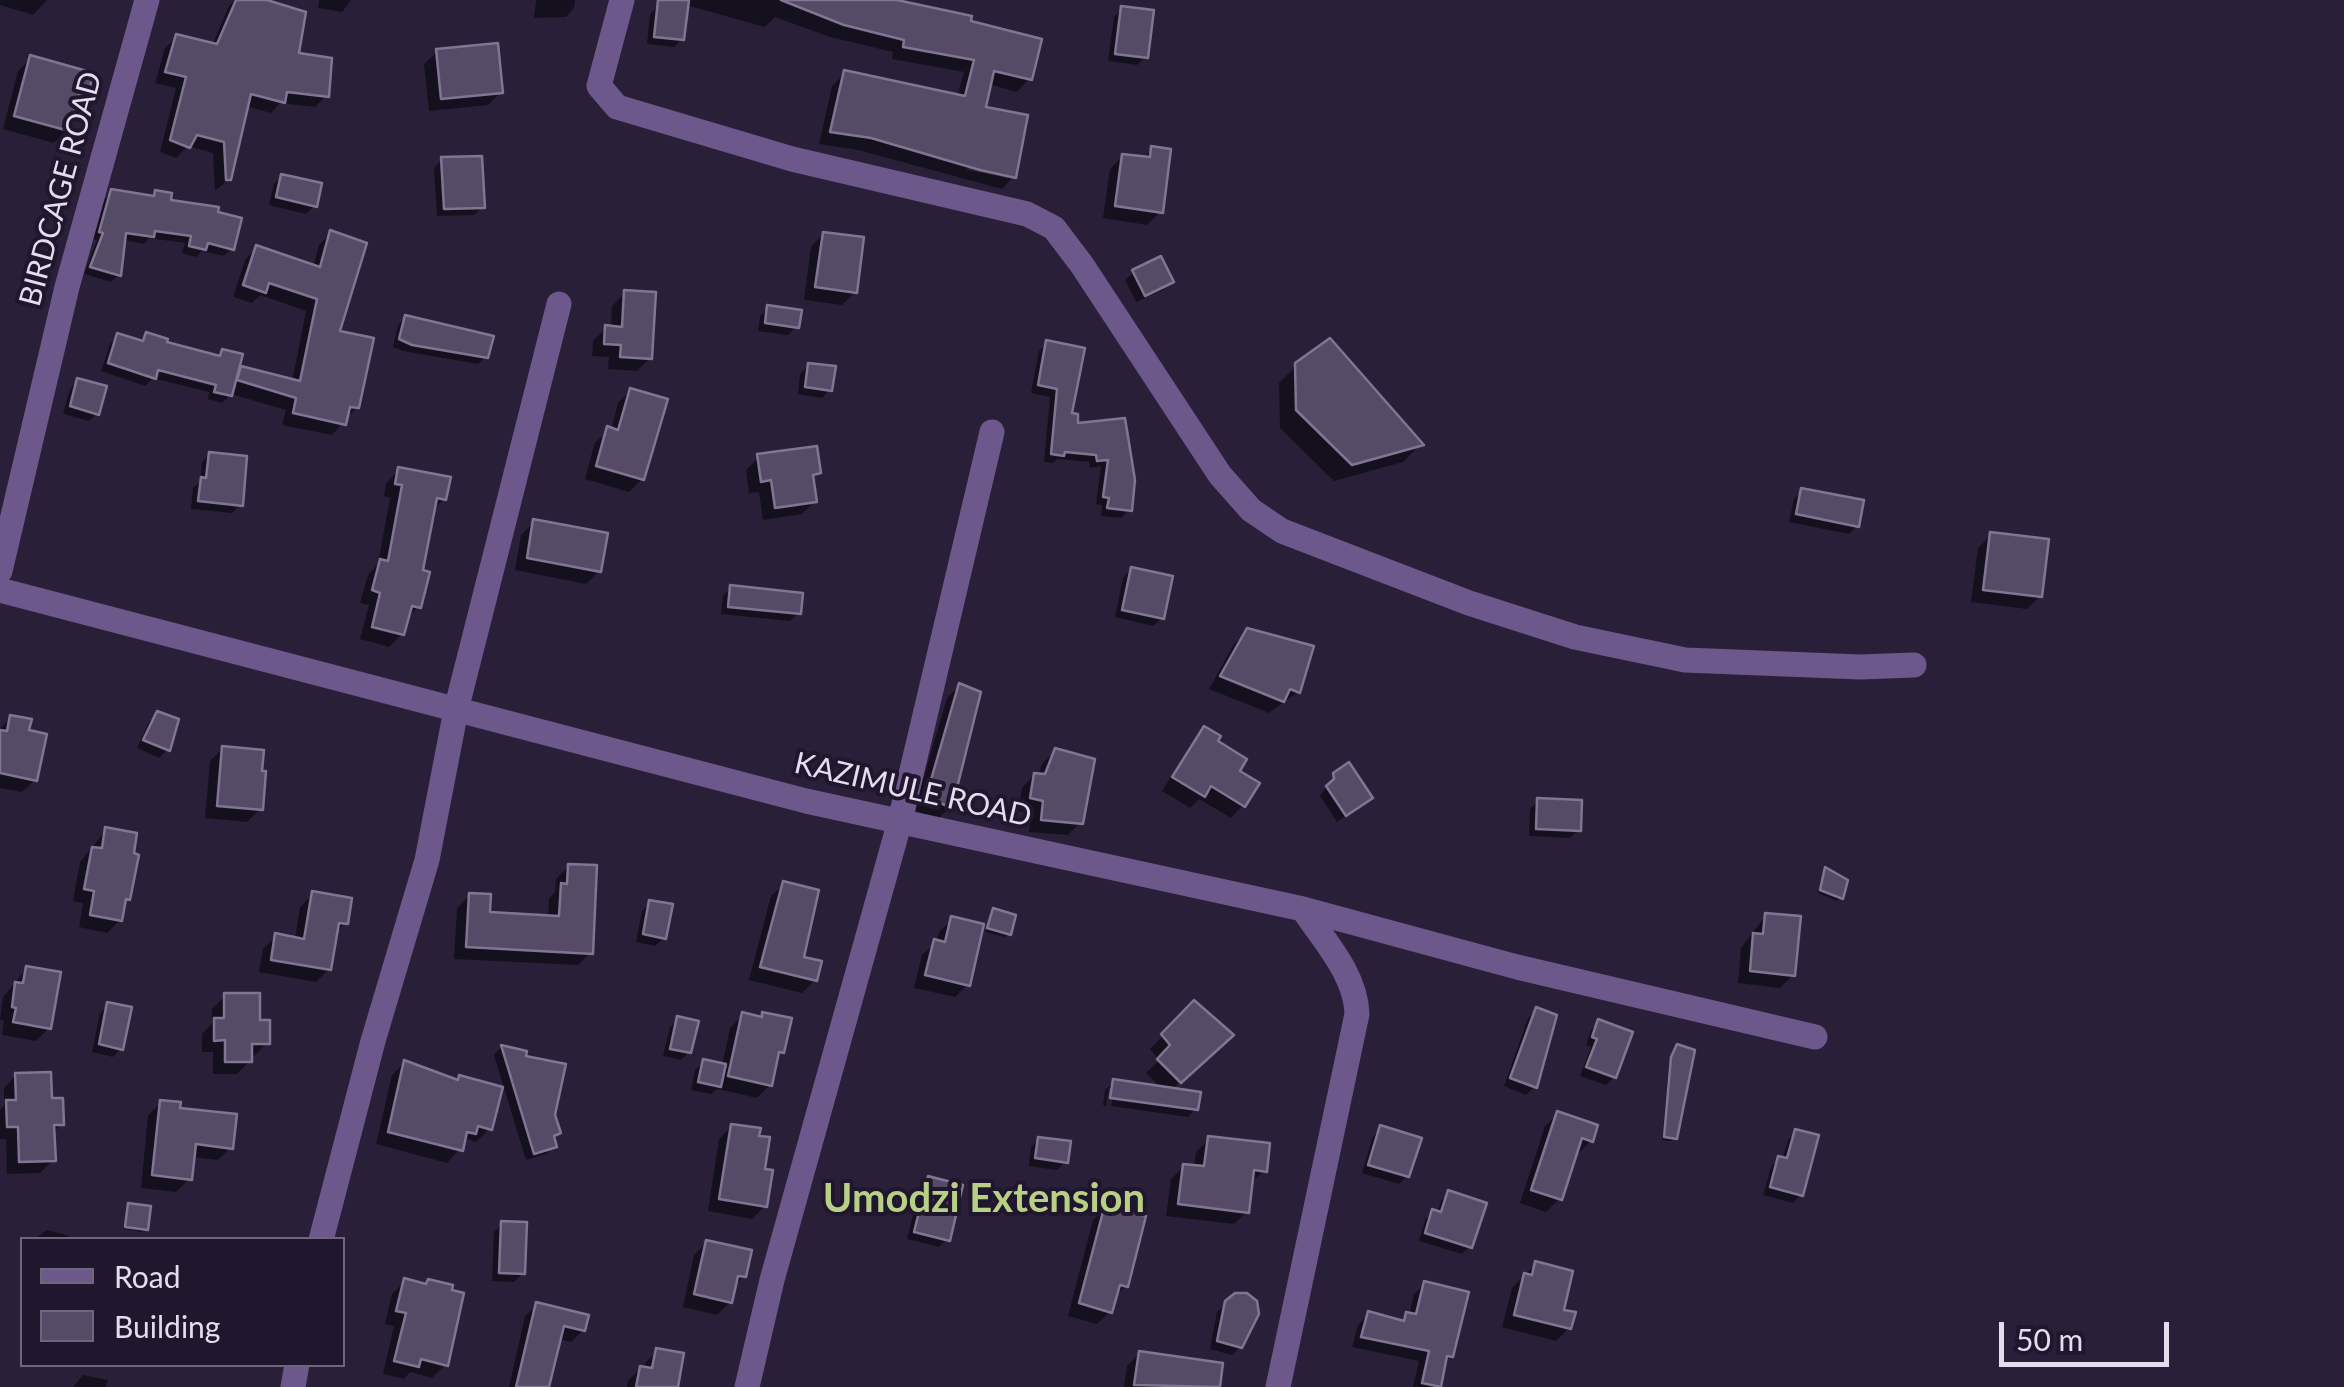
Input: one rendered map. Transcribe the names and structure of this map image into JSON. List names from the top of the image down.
{
  "streets": {
    "street": ["BIRDCAGE ROAD", "KAZIMULE ROAD"]
  },
  "districts": ["Umodzi Extension"],
  "legend": ["Road", "Building"],
  "scale_bar": "50 m"
}
